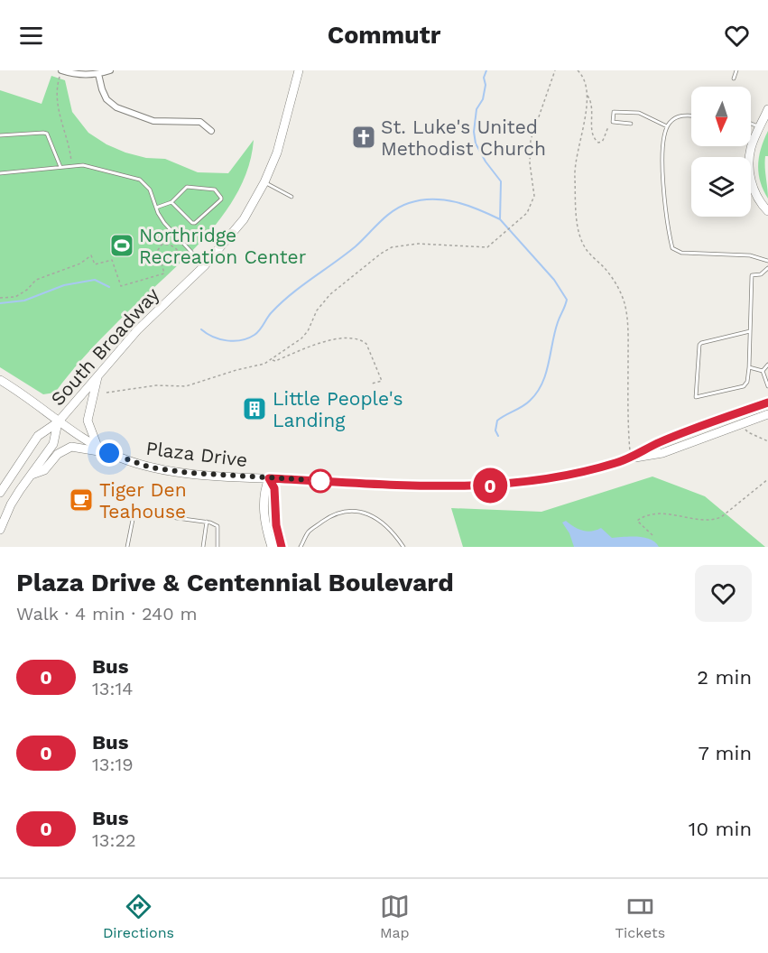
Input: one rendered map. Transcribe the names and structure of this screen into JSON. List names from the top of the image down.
{
  "streets": {
    "street": ["South Broadway", "Plaza Drive"]
  },
  "crossings": [
    ["South Broadway", "Plaza Drive"]
  ],
  "places": {
    "church": ["St. Luke's United Methodist Church"],
    "sports": ["Northridge Recreation Center"],
    "building": ["Little People's Landing"],
    "cafe": ["Tiger Den Teahouse"]
  },
  "lines": ["bus line 0"],
  "north": "bottom",
  "page": {
    "header": "Commutr",
    "on_map": "0",
    "heading": ["Plaza Drive & Centennial Boulevard", "Walk · 4 min · 240 m"],
    "list": [
      {
        "mark": "0",
        "name": "Bus",
        "note": "13:14",
        "value": "2 min"
      },
      {
        "mark": "0",
        "name": "Bus",
        "note": "13:19",
        "value": "7 min"
      },
      {
        "mark": "0",
        "name": "Bus",
        "note": "13:22",
        "value": "10 min"
      }
    ],
    "tabs": ["Directions", "Map", "Tickets"]
  }
}
